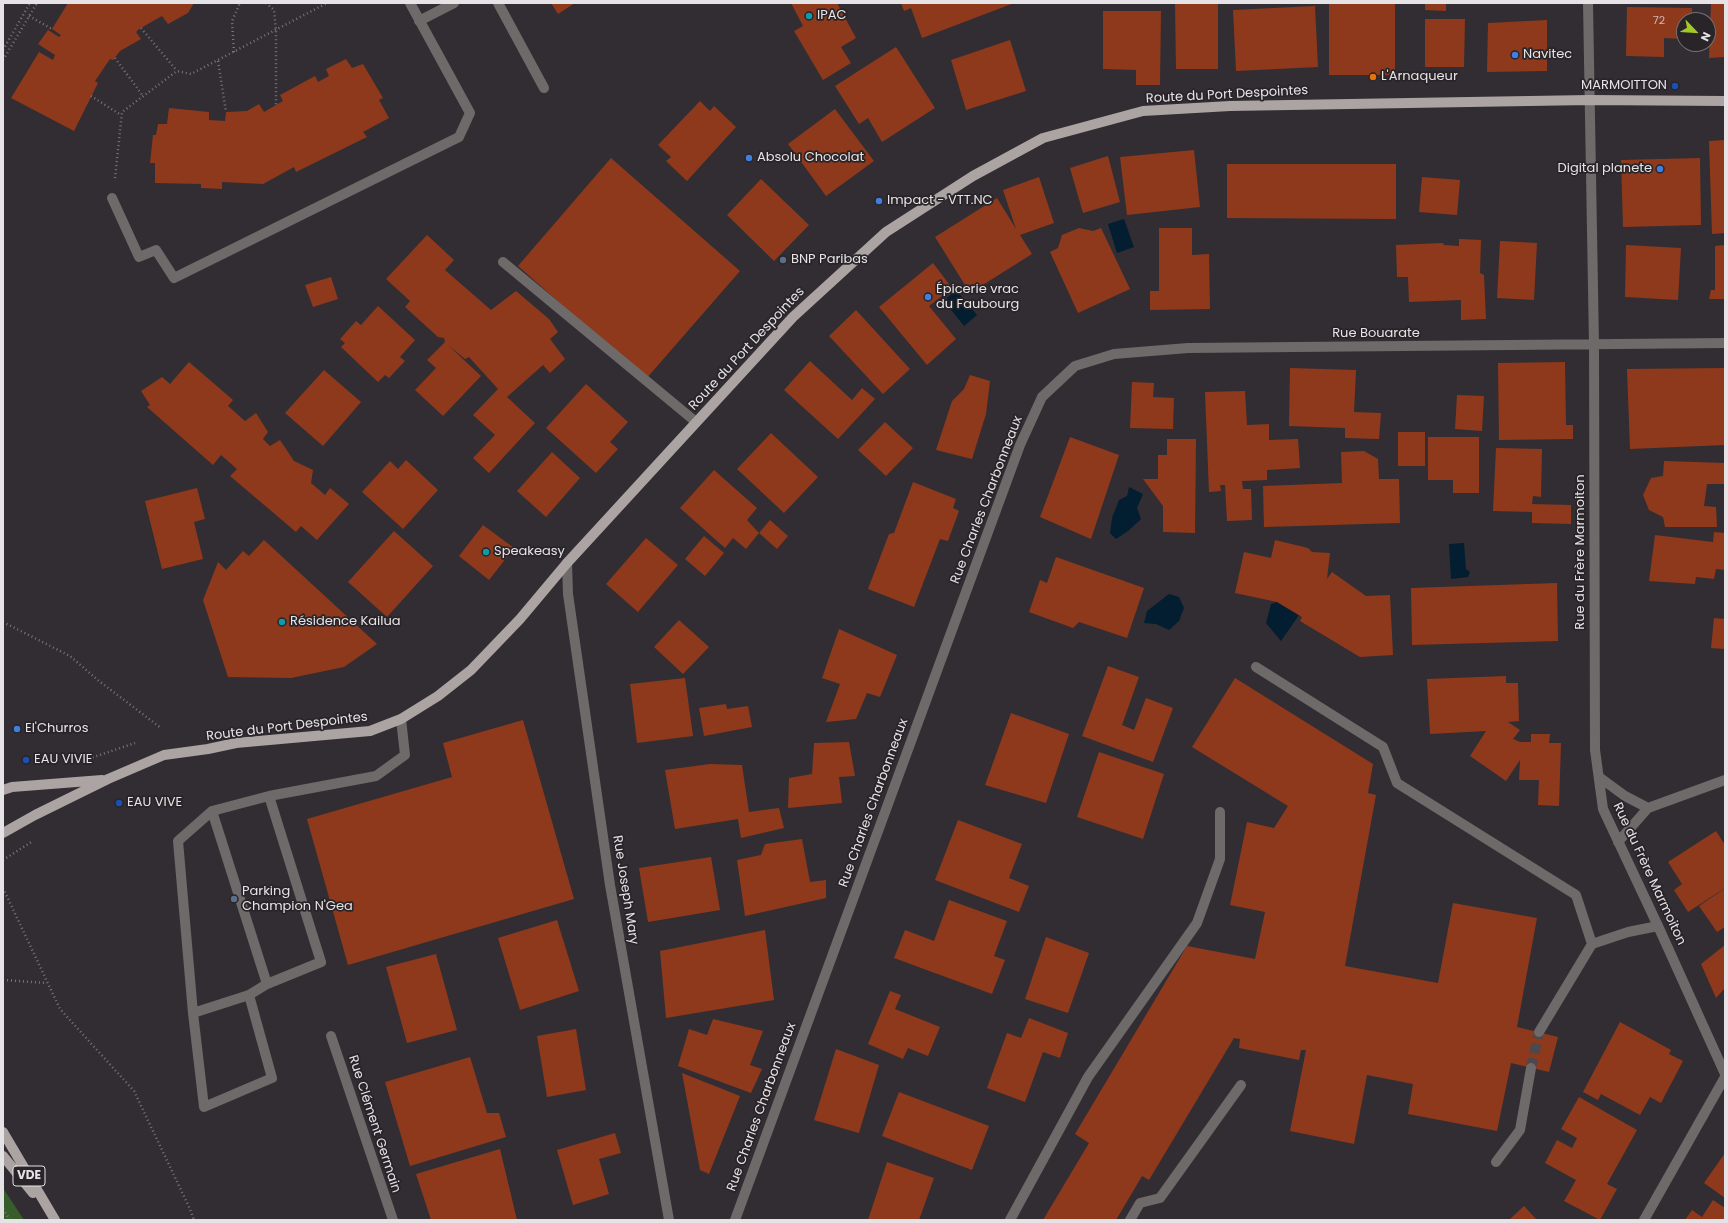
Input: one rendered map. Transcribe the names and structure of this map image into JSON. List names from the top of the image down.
{
  "streets": {
    "main road": ["Route du Port Despointes", "VDE"],
    "street": [
      "Rue Bouarate",
      "Rue Charles Charbonneaux",
      "Rue du Frère Marmoiton",
      "Rue Joseph Mary",
      "Rue Clément Germain"
    ]
  },
  "crossings": [
    ["Route du Port Despointes", "Rue du Frère Marmoiton"],
    ["Route du Port Despointes", "Rue Joseph Mary"],
    ["Rue Bouarate", "Rue Charles Charbonneaux"],
    ["Rue Bouarate", "Rue du Frère Marmoiton"]
  ],
  "places": [
    "IPAC",
    "Navitec",
    "L'Arnaqueur",
    "MARMOITTON",
    "Absolu Chocolat",
    "Digital planete",
    "Impact - VTT.NC",
    "BNP Paribas",
    "Épicerie vrac du Faubourg",
    "Speakeasy",
    "Résidence Kailua",
    "El'Churros",
    "EAU VIVIE",
    "EAU VIVE",
    "Parking Champion N'Gea"
  ],
  "house_numbers": ["72"],
  "north": "bottom right"
}
